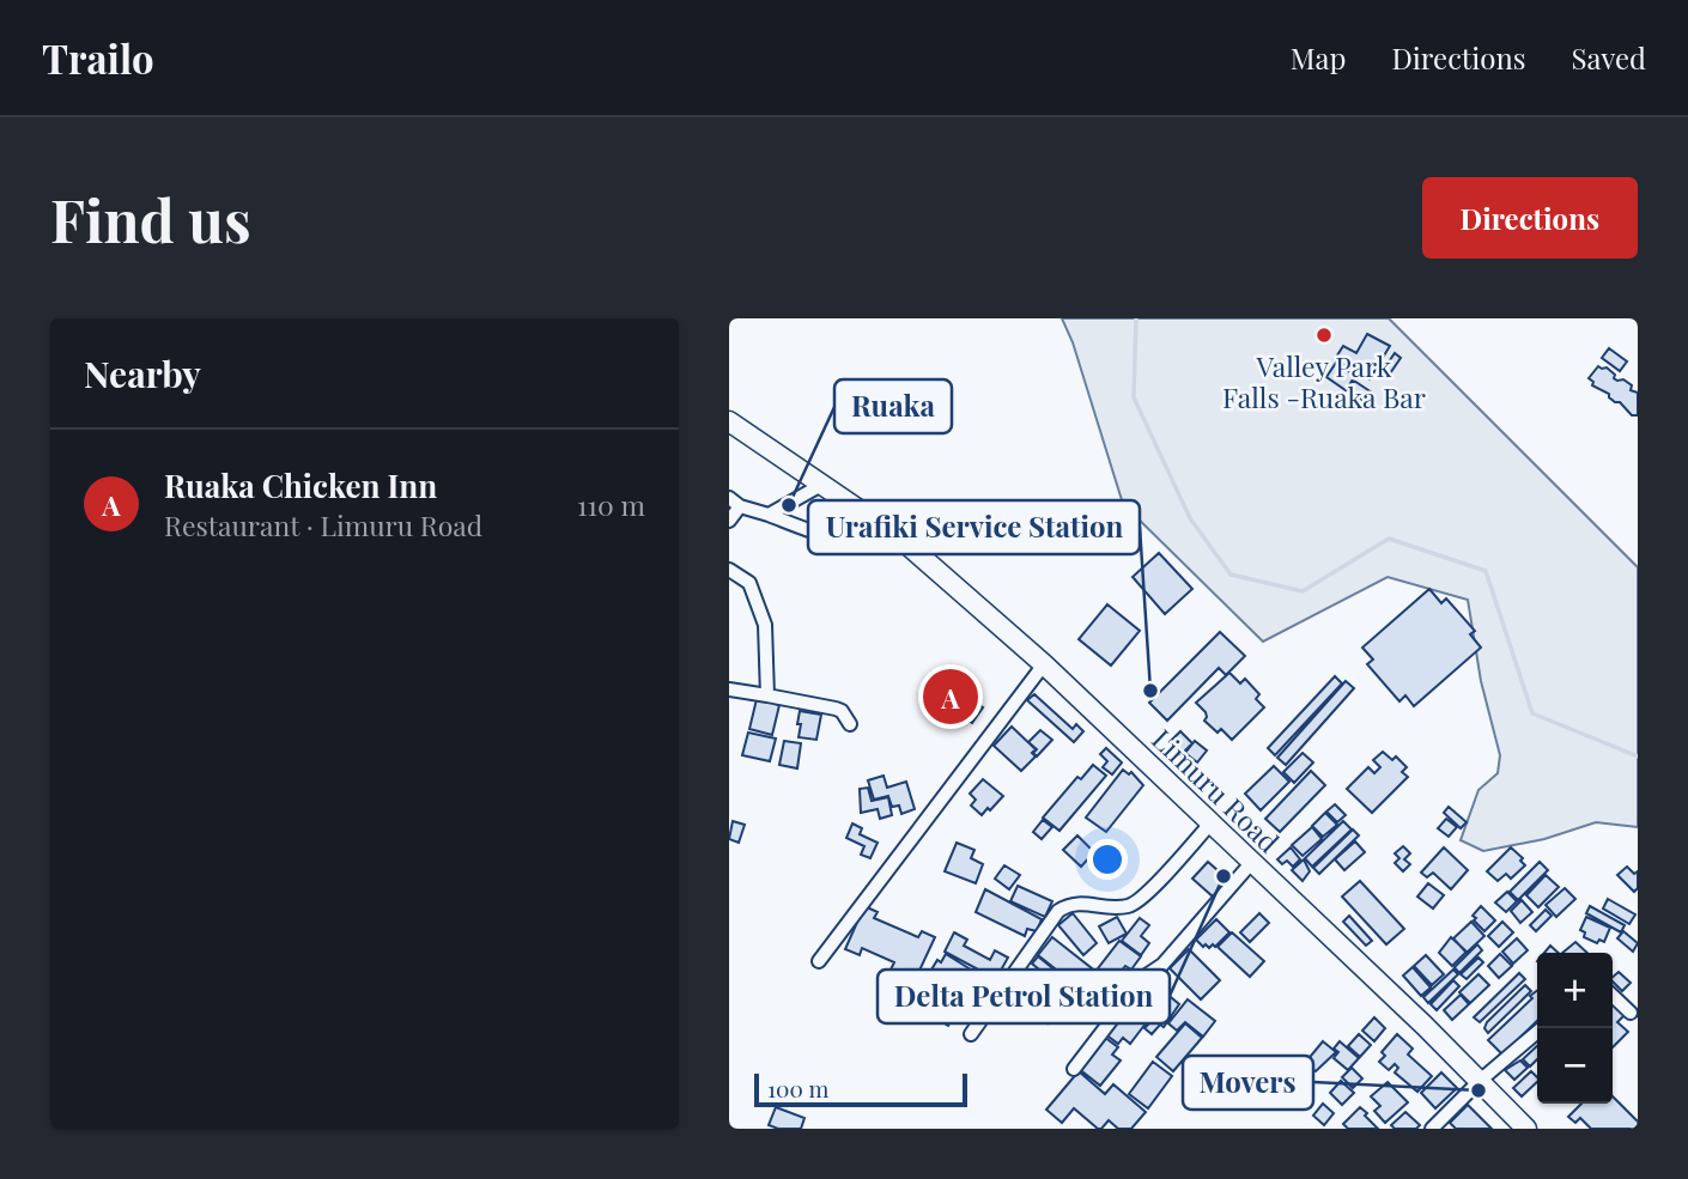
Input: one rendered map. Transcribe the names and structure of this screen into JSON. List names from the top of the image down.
{
  "streets": {
    "main road": ["Limuru Road"]
  },
  "places": [
    "Valley Park Falls -Ruaka Bar",
    "Ruaka",
    "Urafiki Service Station",
    "Delta Petrol Station",
    "Movers"
  ],
  "scale_bar": "100 m",
  "page": {
    "header": "Trailo",
    "nav": ["Map", "Directions", "Saved"],
    "buttons": "Directions",
    "title": "Find us",
    "heading": "Nearby",
    "list": [
      {
        "mark": "A",
        "name": "Ruaka Chicken Inn",
        "note": "Restaurant · Limuru Road",
        "value": "110 m"
      }
    ],
    "pins": "A",
    "map_buttons": ["+", "−"],
    "scale": "100 m"
  }
}
